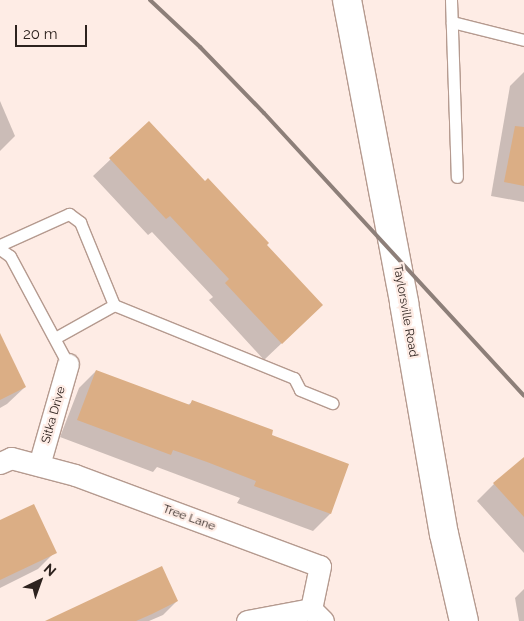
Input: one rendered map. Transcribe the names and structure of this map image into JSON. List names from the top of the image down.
{
  "streets": {
    "main road": ["Taylorsville Road"],
    "street": ["Sitka Drive", "Tree Lane"]
  },
  "crossings": [
    ["Sitka Drive", "Tree Lane"]
  ],
  "scale_bar": "20 m",
  "north": "top right"
}
